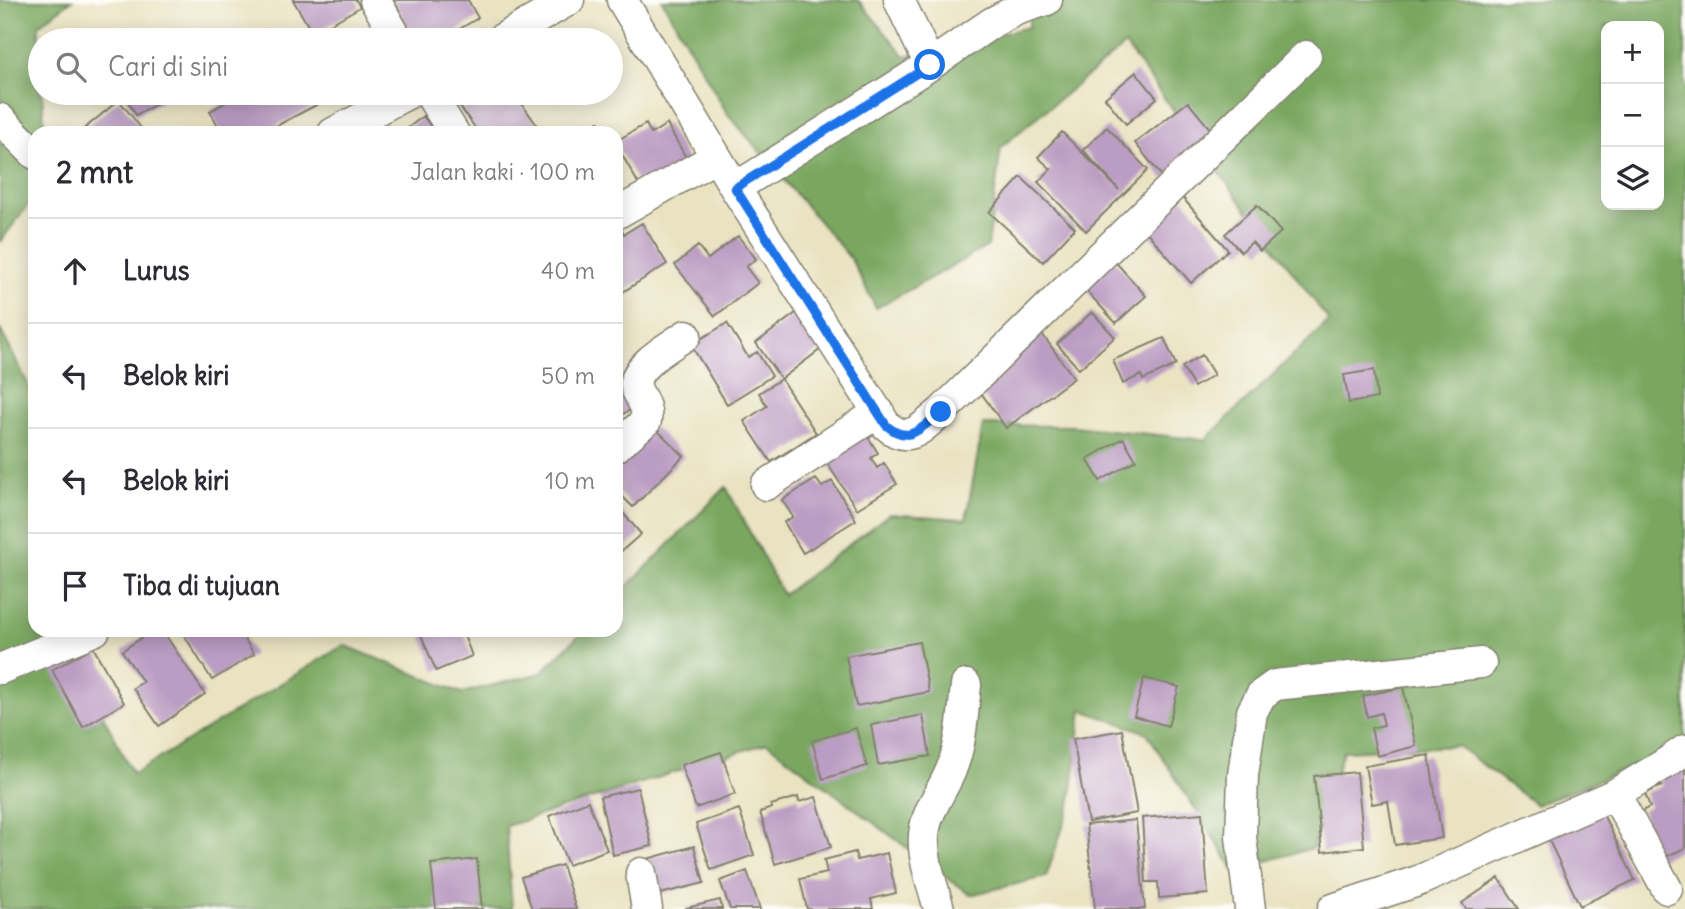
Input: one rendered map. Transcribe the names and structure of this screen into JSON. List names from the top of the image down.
{
  "page": {
    "map_buttons": ["+", "−"],
    "search": "Cari di sini",
    "heading": ["2 mnt", "Jalan kaki · 100 m"],
    "list": [
      ["Lurus", "40 m"],
      ["Belok kiri", "50 m"],
      ["Belok kiri", "10 m"],
      "Tiba di tujuan"
    ]
  }
}
